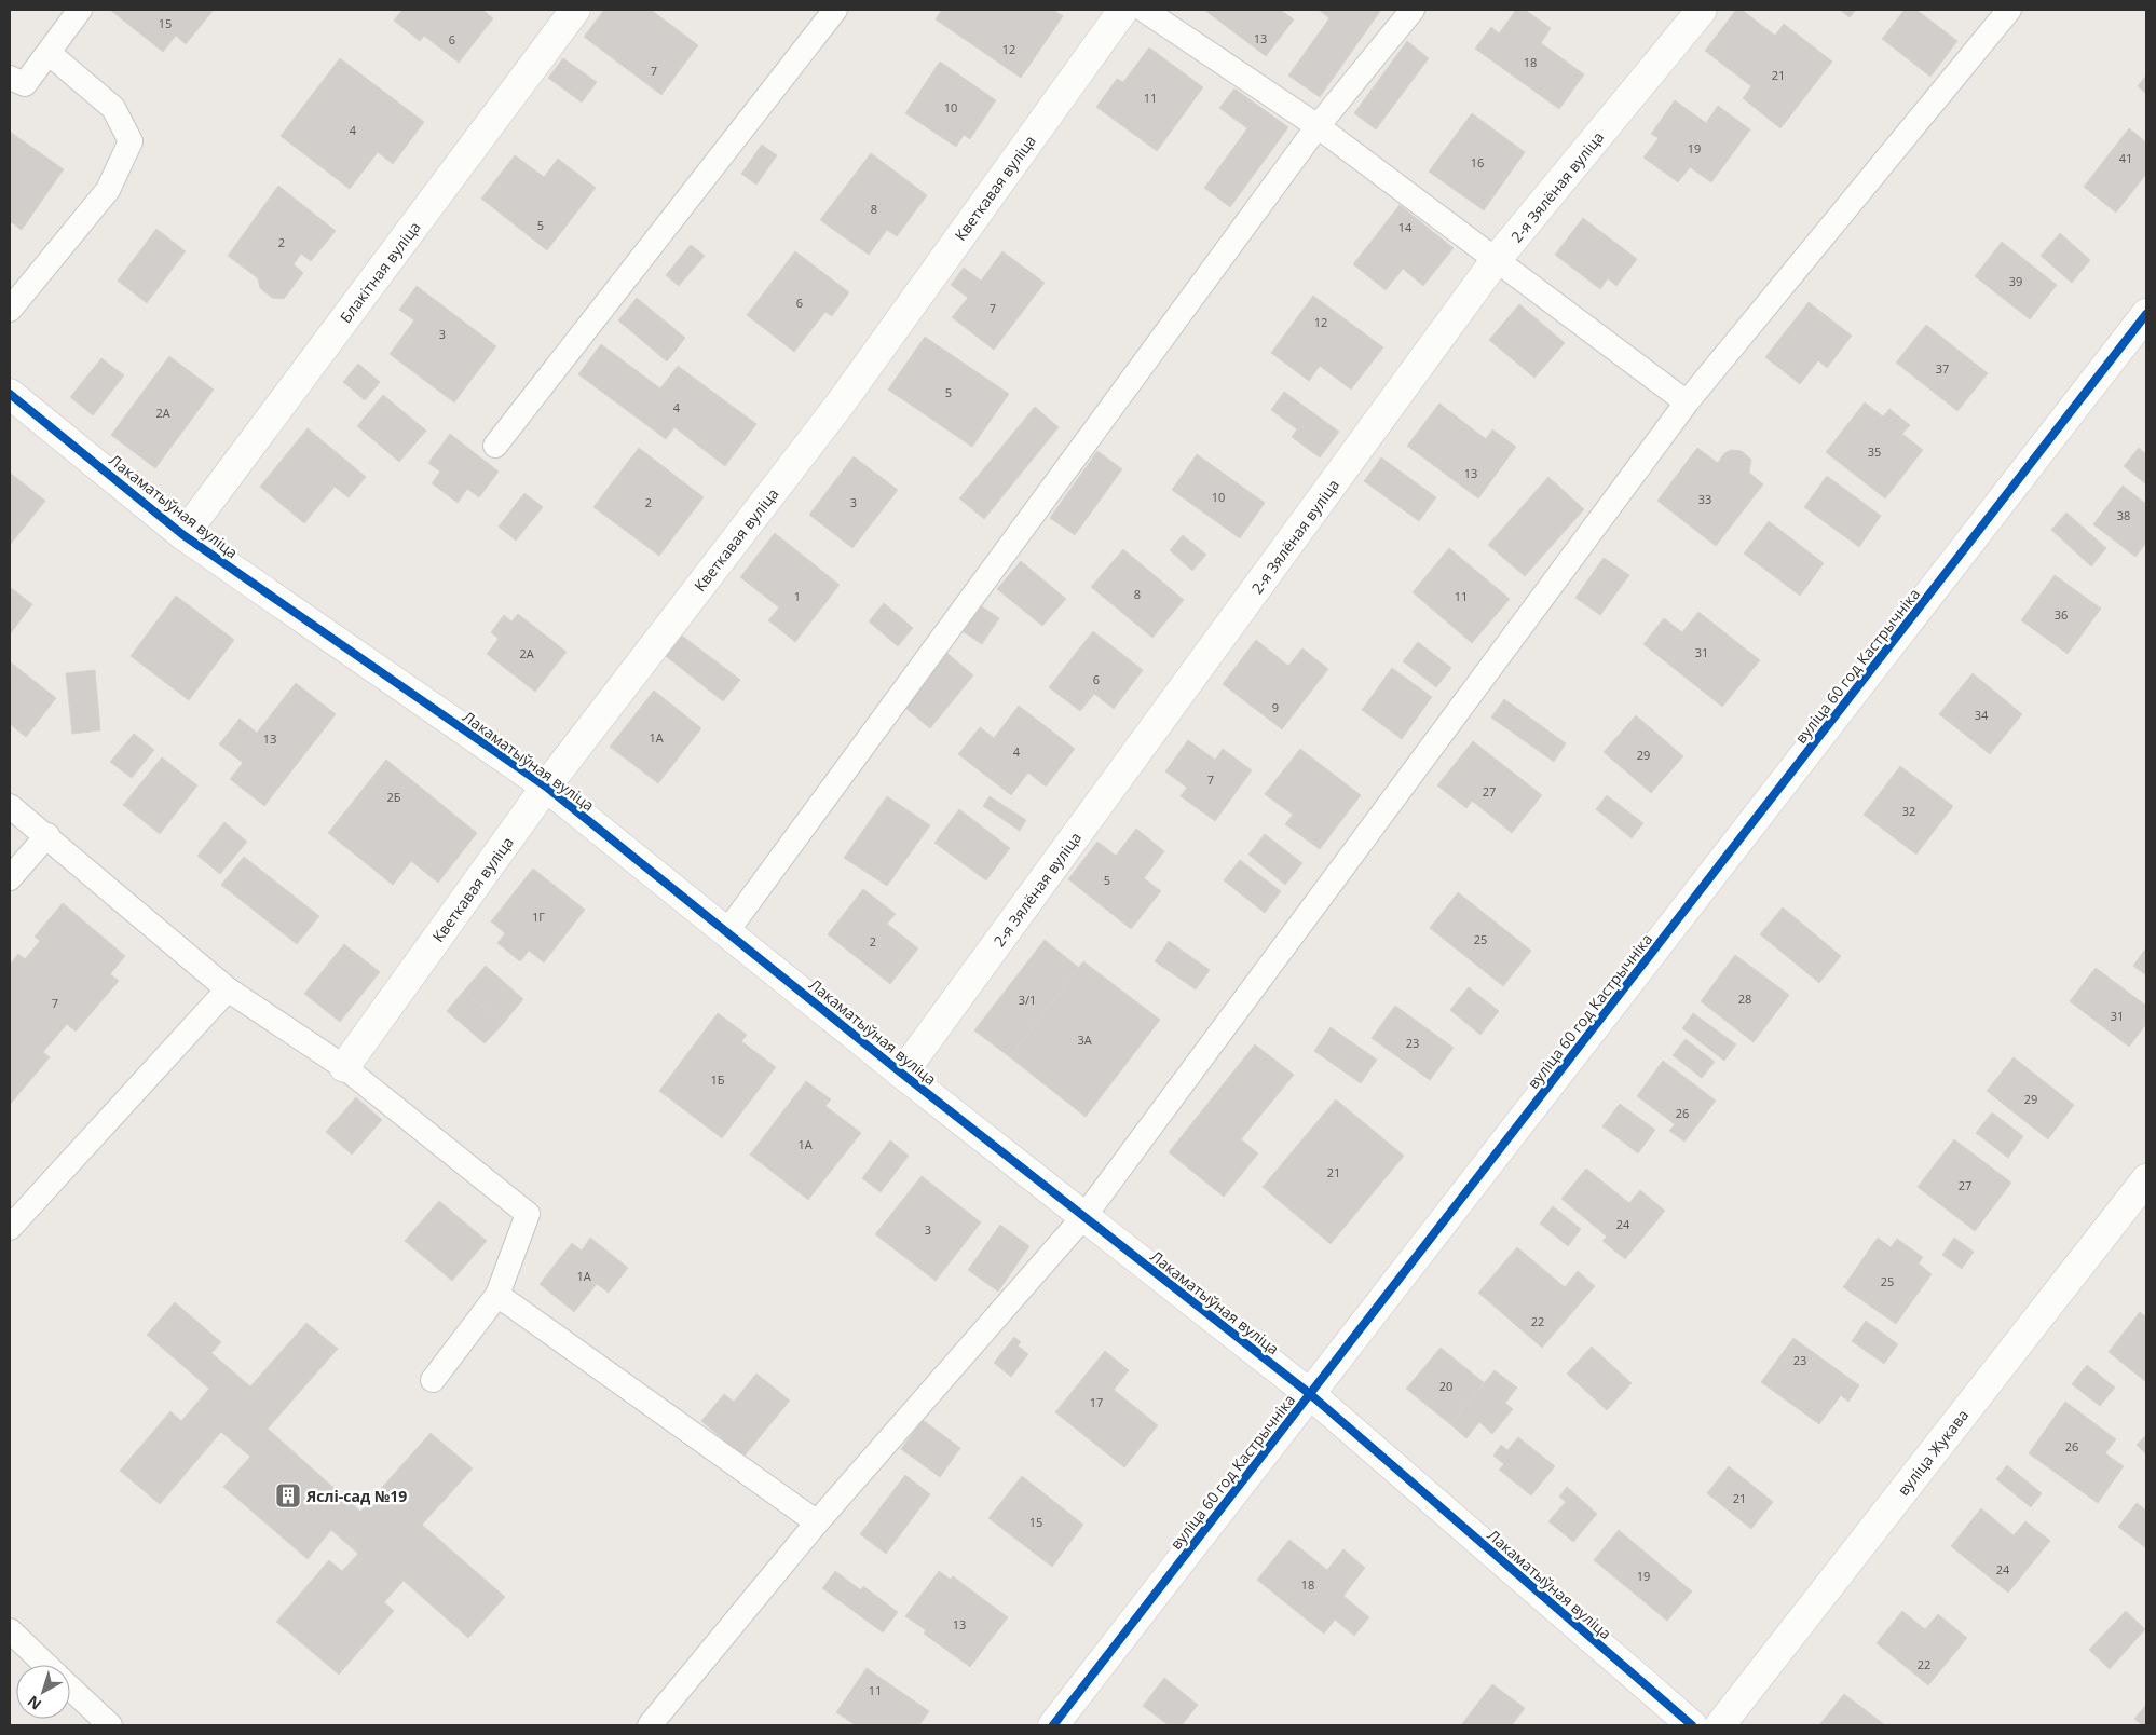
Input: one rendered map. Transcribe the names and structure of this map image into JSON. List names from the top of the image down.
{
  "streets": {
    "street": [
      "2-я Зялёная вуліца",
      "Кветкавая вуліца",
      "Блакітная вуліца",
      "Лакаматыўная вуліца",
      "вуліца 60 год Кастрычніка",
      "вуліца Жукава"
    ]
  },
  "crossings": [
    ["2-я Зялёная вуліца", "Лакаматыўная вуліца"],
    ["Кветкавая вуліца", "Лакаматыўная вуліца"],
    ["Блакітная вуліца", "Лакаматыўная вуліца"],
    ["Лакаматыўная вуліца", "вуліца 60 год Кастрычніка"]
  ],
  "places": {
    "building": ["Яслі-сад №19"]
  },
  "house_numbers": [
    "15",
    "13",
    "6",
    "12",
    "18",
    "7",
    "21",
    "11",
    "10",
    "4",
    "19",
    "41",
    "16",
    "8",
    "5",
    "14",
    "2",
    "39",
    "6",
    "7",
    "12",
    "3",
    "37",
    "5",
    "4",
    "2А",
    "35",
    "13",
    "10",
    "33",
    "2",
    "3",
    "38",
    "8",
    "1",
    "11",
    "36",
    "31",
    "2А",
    "6",
    "9",
    "34",
    "1А",
    "1З",
    "4",
    "29",
    "7",
    "27",
    "2Б",
    "32",
    "5",
    "1Г",
    "25",
    "2",
    "28",
    "3/1",
    "7",
    "31",
    "3А",
    "23",
    "1Б",
    "29",
    "26",
    "1А",
    "21",
    "27",
    "24",
    "3",
    "1А",
    "25",
    "22",
    "23",
    "20",
    "17",
    "26",
    "21",
    "15",
    "24",
    "19",
    "18",
    "13",
    "22",
    "11"
  ],
  "north": "bottom left"
}
